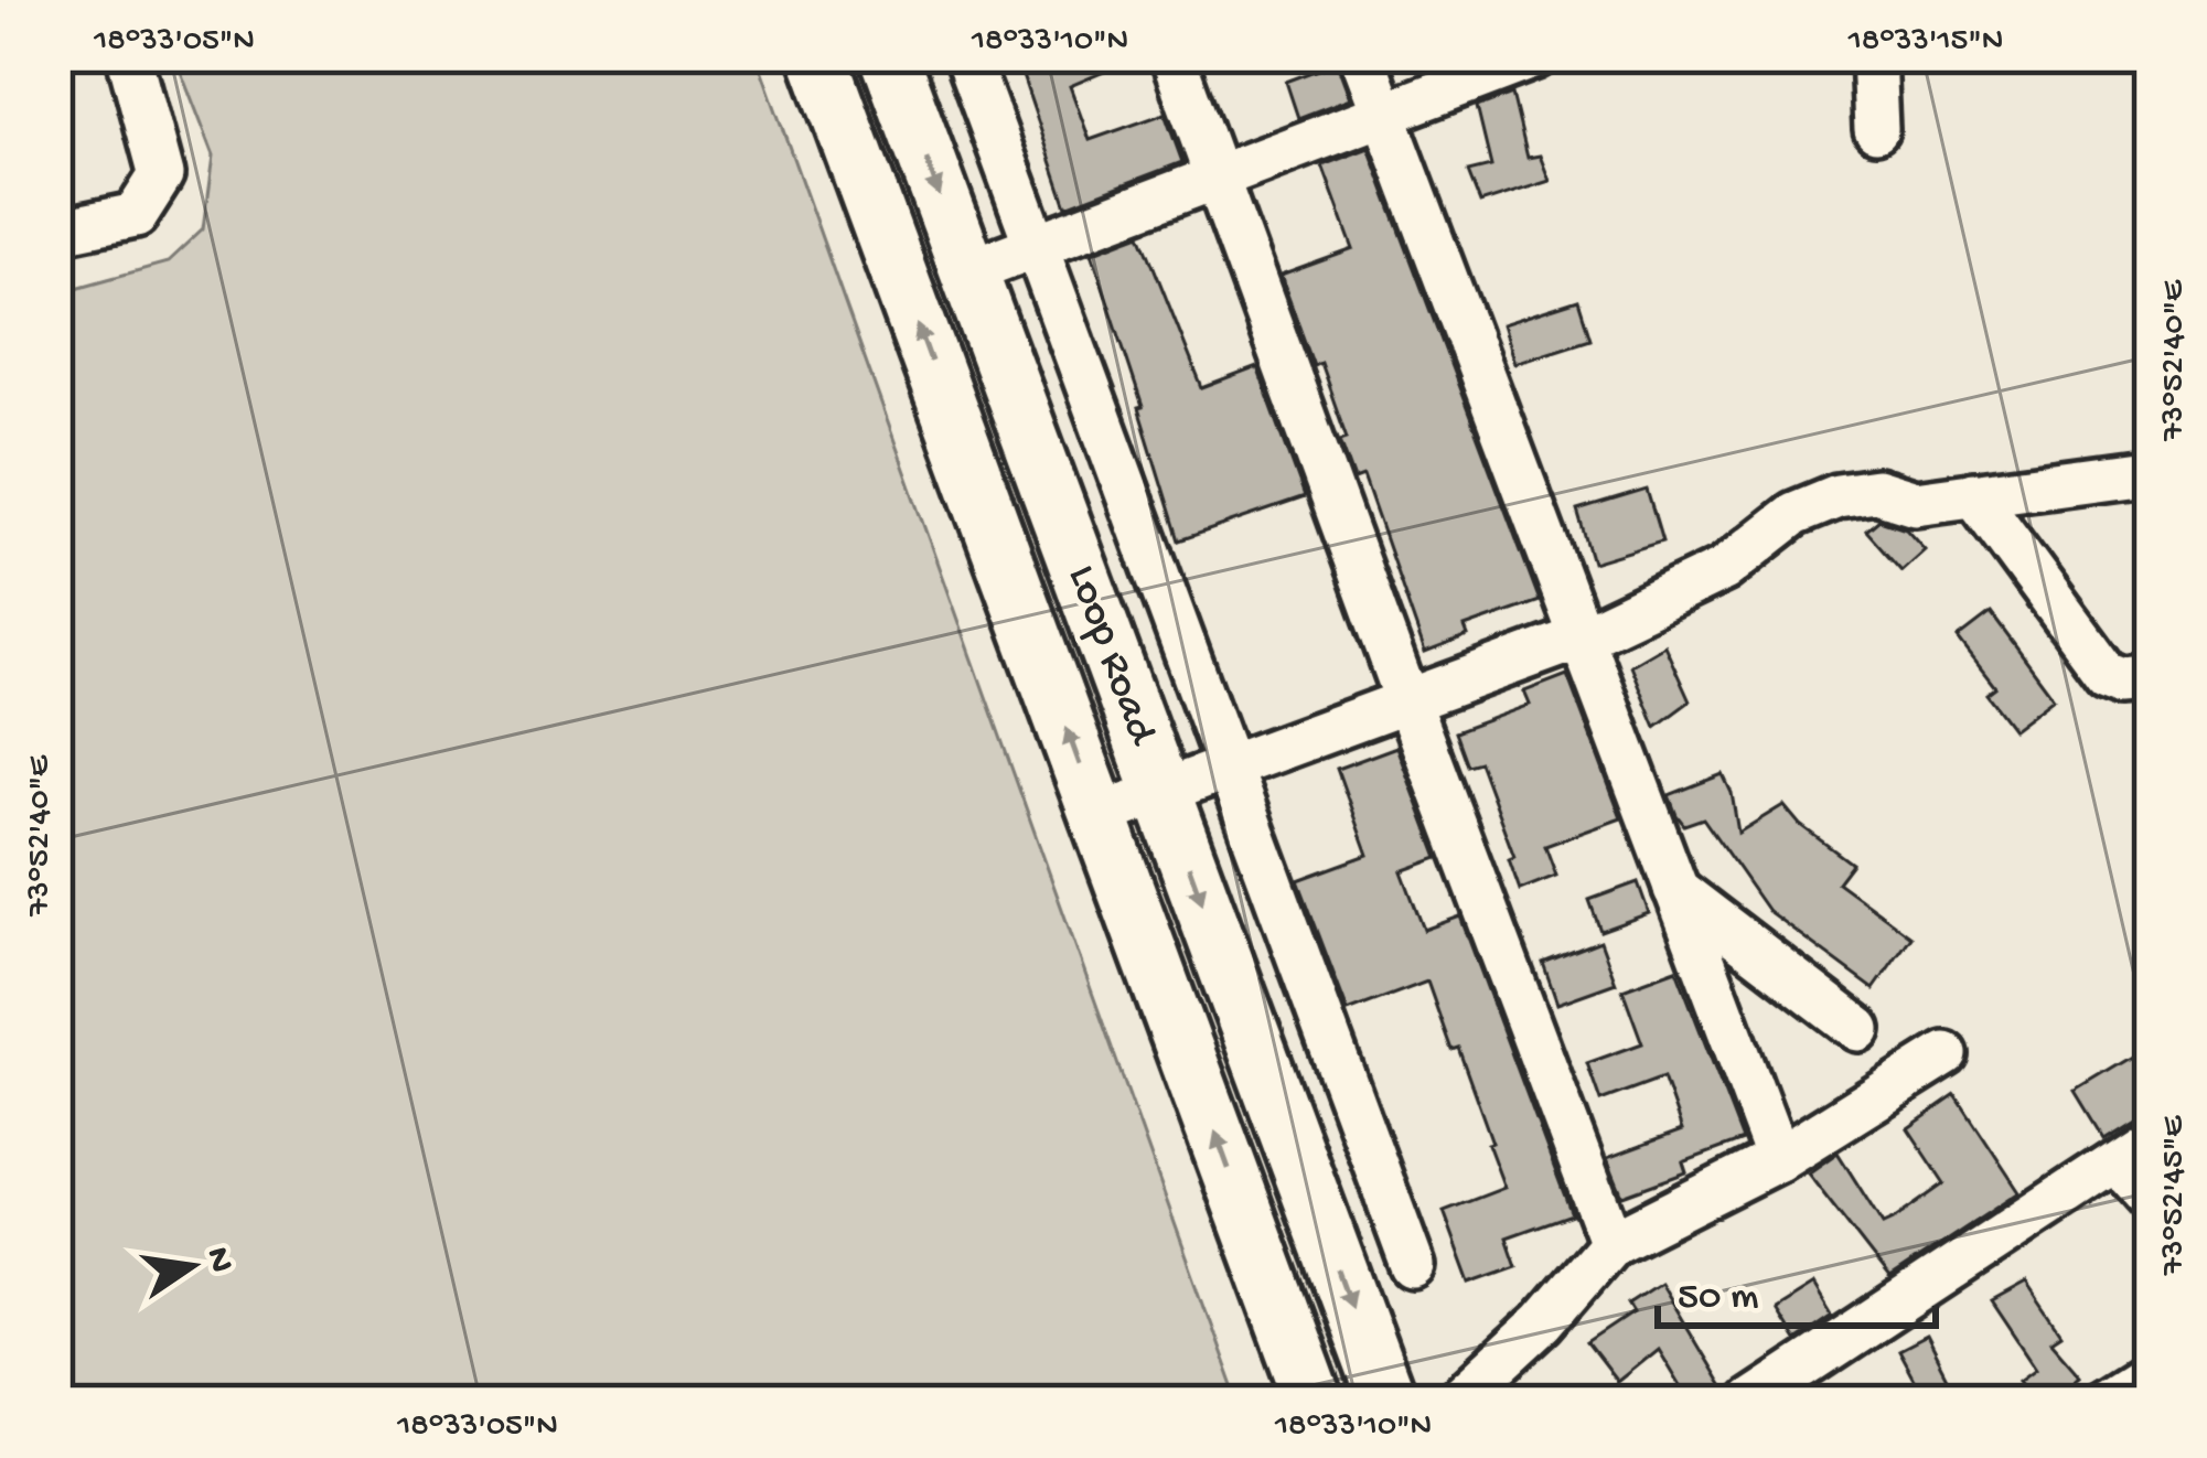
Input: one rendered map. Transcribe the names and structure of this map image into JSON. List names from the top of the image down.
{
  "streets": {
    "main road": ["Loop Road"]
  },
  "scale_bar": "50 m",
  "north": "right",
  "coordinates": [
    "18°33'05\"N",
    "18°33'10\"N",
    "18°33'15\"N",
    "73°52'40\"E",
    "73°52'45\"E"
  ]
}
